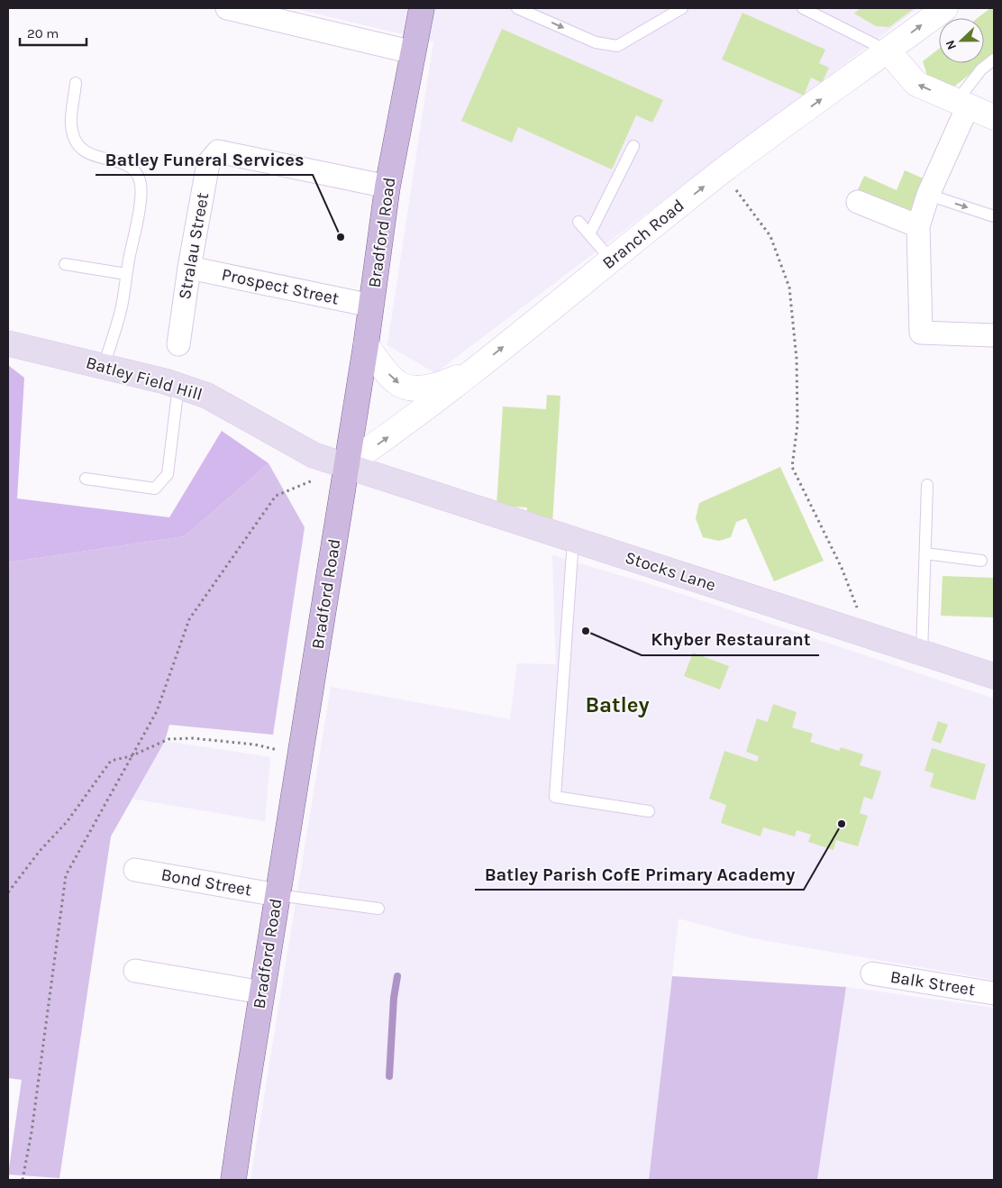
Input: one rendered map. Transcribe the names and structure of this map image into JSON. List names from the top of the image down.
{
  "streets": {
    "main road": ["Bradford Road", "Batley Field Hill", "Stocks Lane"],
    "street": [
      "Branch Road",
      "Stralau Street",
      "Prospect Street",
      "Bond Street",
      "Balk Street"
    ]
  },
  "crossings": [
    ["Bradford Road", "Branch Road"],
    ["Bradford Road", "Stralau Street"],
    ["Bradford Road", "Prospect Street"],
    ["Bradford Road", "Batley Field Hill"],
    ["Bradford Road", "Stocks Lane"],
    ["Bradford Road", "Bond Street"],
    ["Branch Road", "Batley Field Hill"],
    ["Branch Road", "Stocks Lane"],
    ["Stralau Street", "Prospect Street"],
    ["Batley Field Hill", "Stocks Lane"]
  ],
  "one_way": ["Branch Road"],
  "districts": ["Batley"],
  "places": ["Batley Funeral Services", "Khyber Restaurant", "Batley Parish CofE Primary Academy"],
  "scale_bar": "20 m",
  "north": "left"
}
